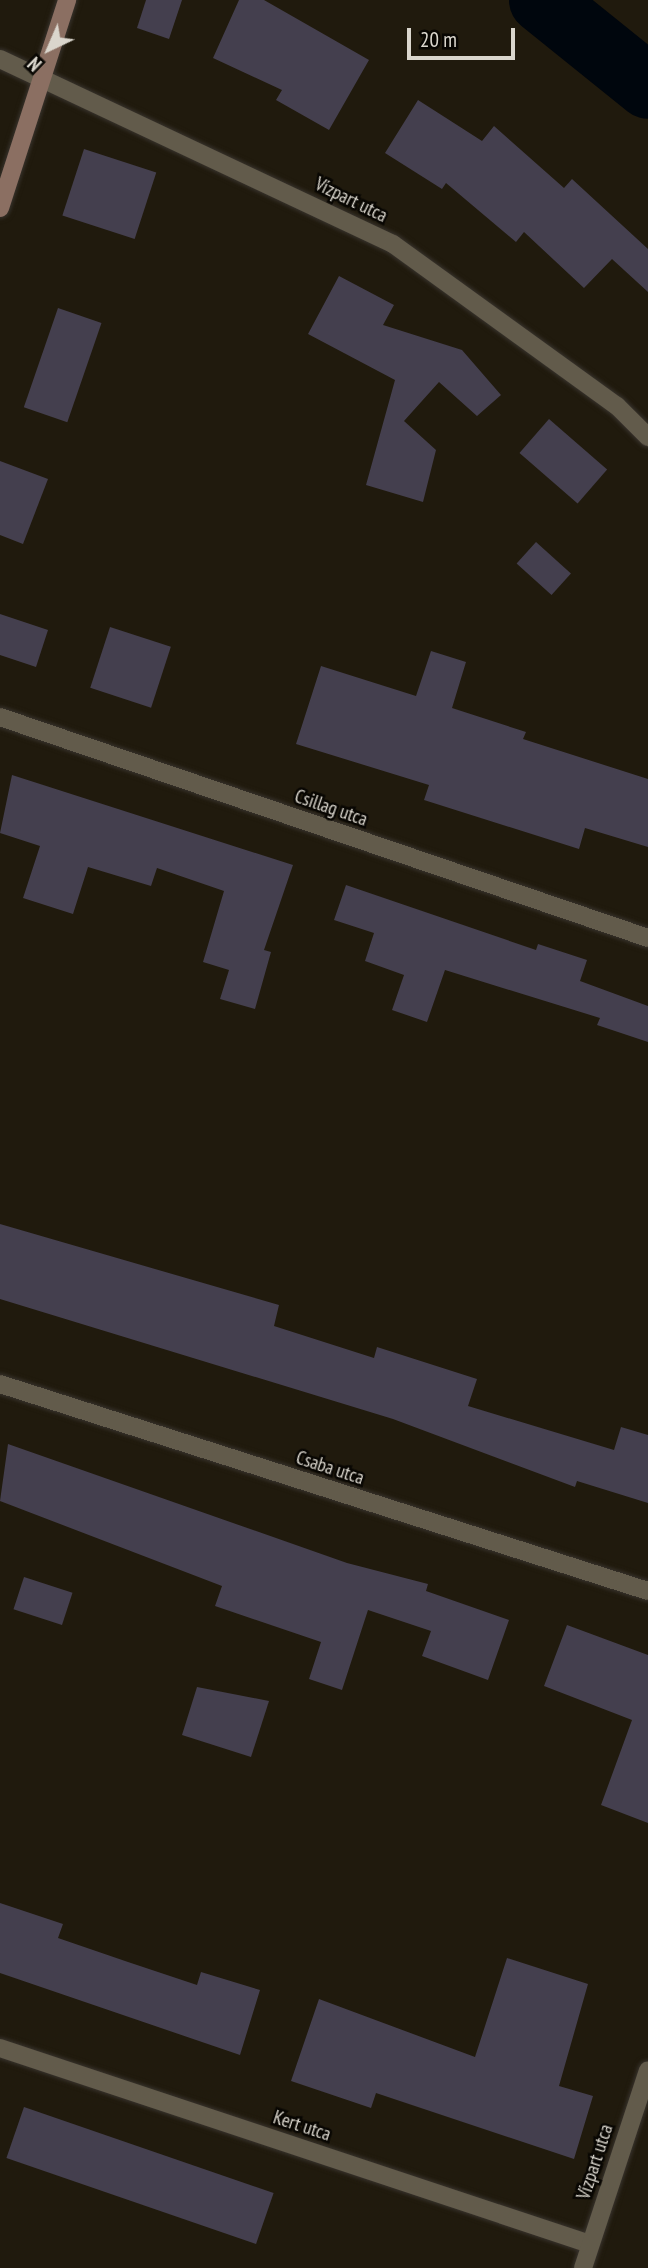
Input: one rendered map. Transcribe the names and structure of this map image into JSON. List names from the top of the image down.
{
  "streets": {
    "street": [
      "Vízpart utca",
      "Csillag utca",
      "Csaba utca",
      "Kert utca"
    ]
  },
  "crossings": [
    ["Vízpart utca", "Kert utca"]
  ],
  "scale_bar": "20 m",
  "north": "bottom left"
}
